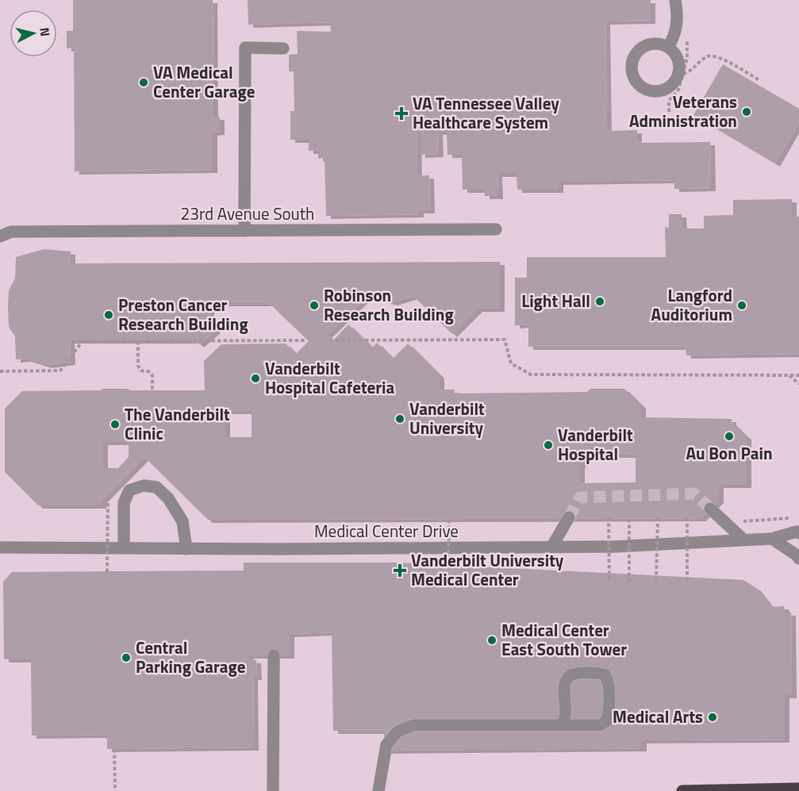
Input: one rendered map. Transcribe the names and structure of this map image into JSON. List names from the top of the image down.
{
  "streets": {
    "street": ["23rd Avenue South", "Medical Center Drive"]
  },
  "places": {
    "other": [
      "VA Medical Center Garage",
      "Veterans Administration",
      "Light Hall",
      "Robinson Research Building",
      "Langford Auditorium",
      "Preston Cancer Research Building",
      "Vanderbilt Hospital Cafeteria",
      "Vanderbilt University",
      "The Vanderbilt Clinic",
      "Au Bon Pain",
      "Vanderbilt Hospital",
      "Medical Center East South Tower",
      "Central Parking Garage",
      "Medical Arts"
    ],
    "health": ["VA Tennessee Valley Healthcare System", "Vanderbilt University Medical Center"]
  },
  "north": "right"
}
